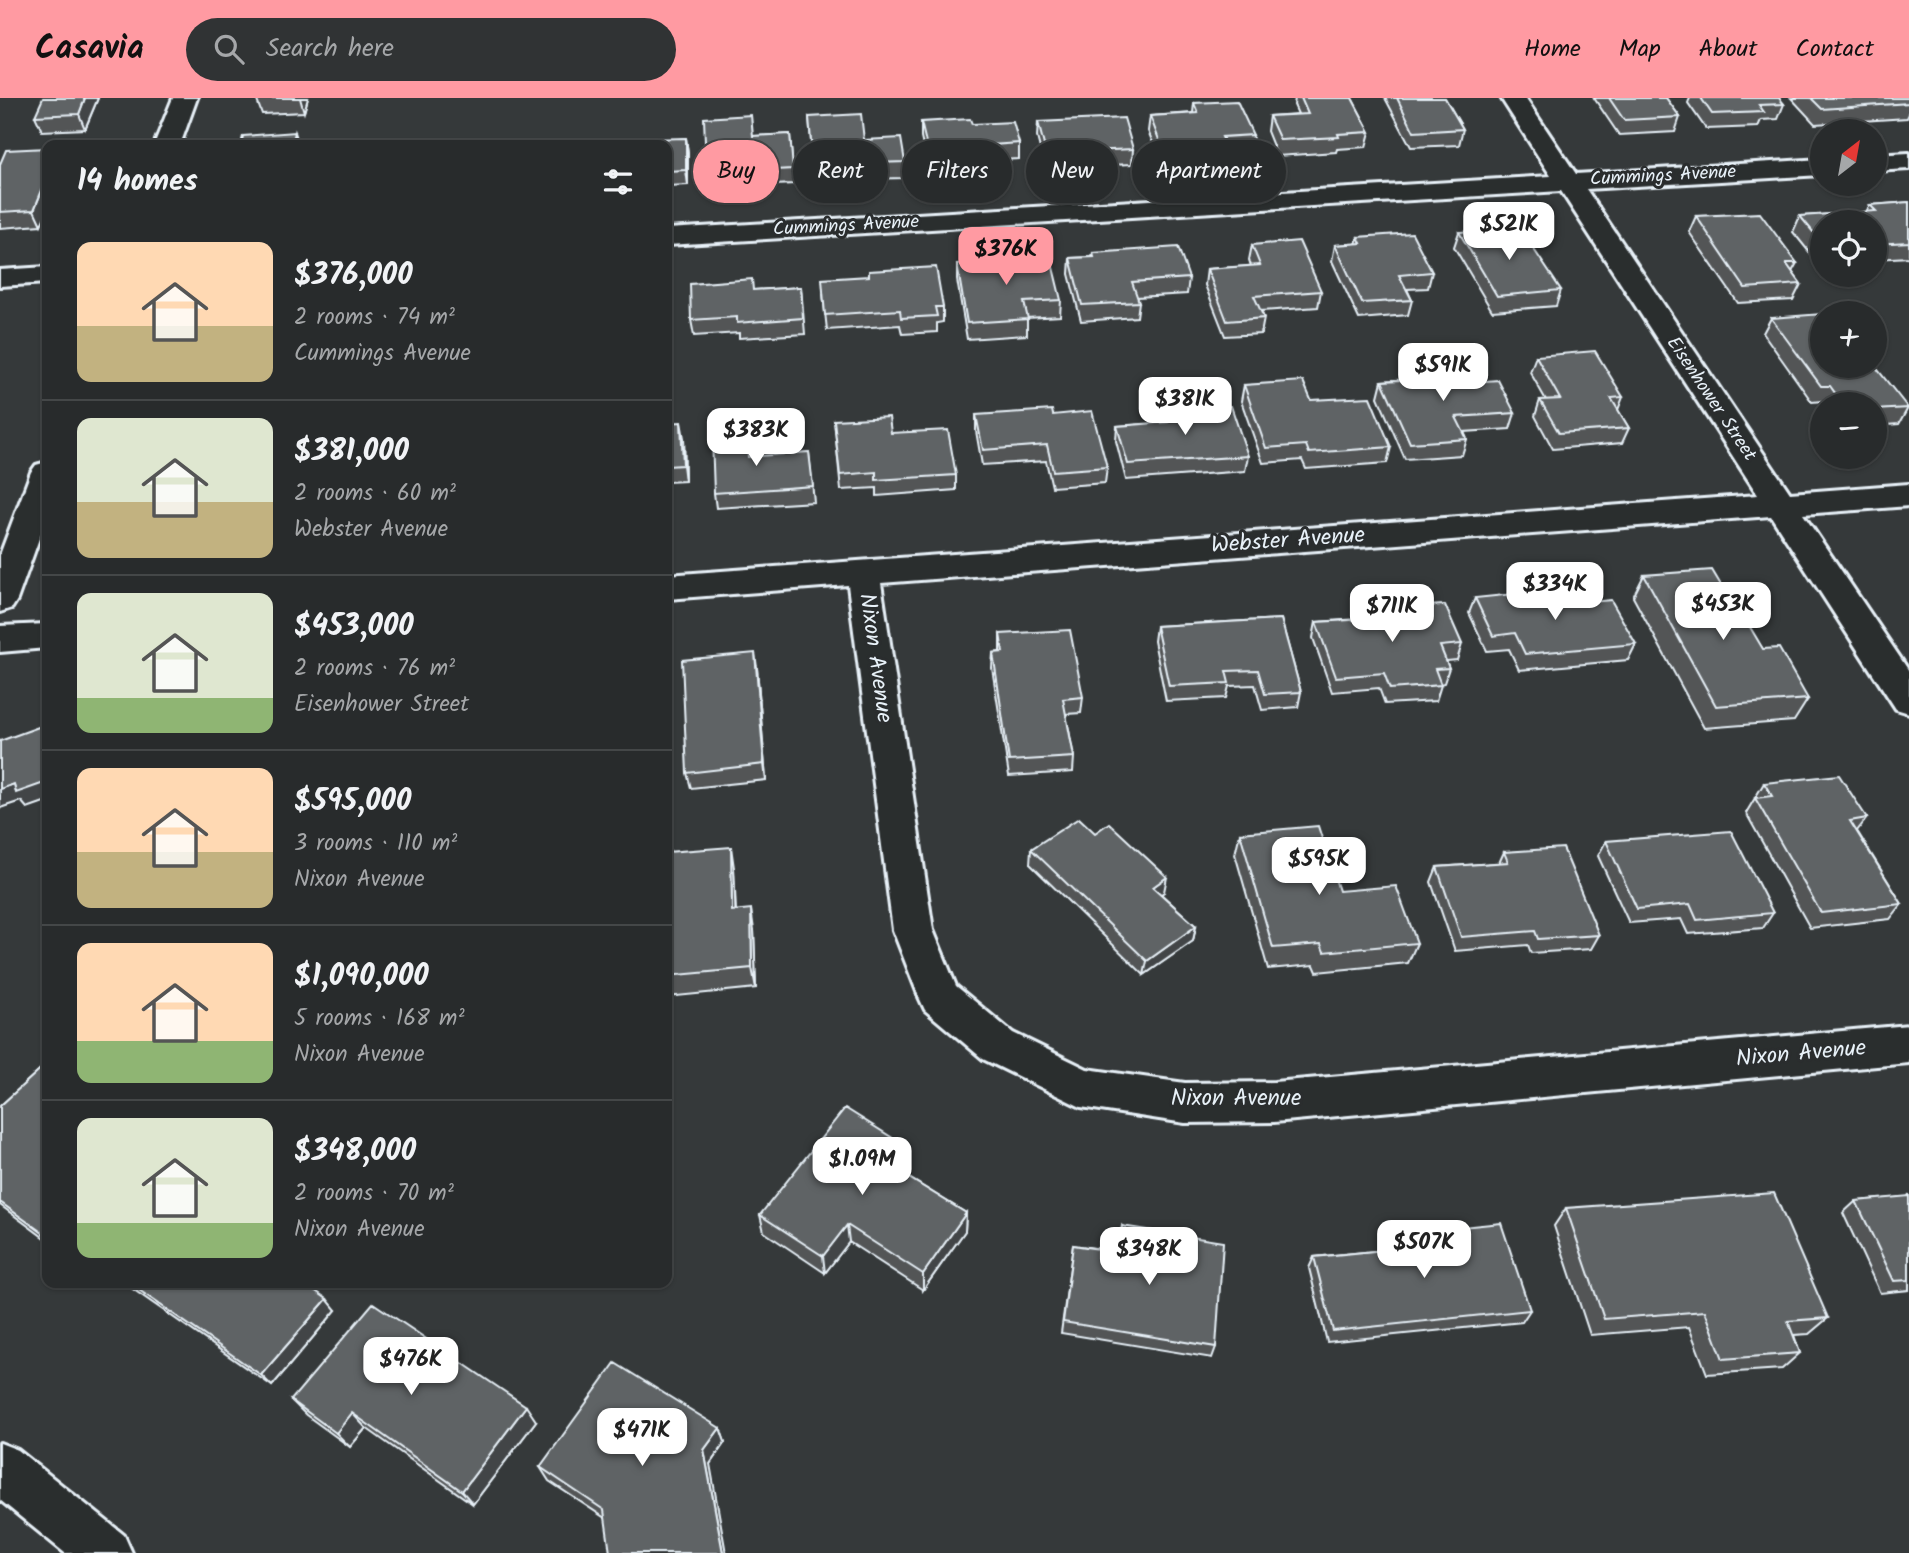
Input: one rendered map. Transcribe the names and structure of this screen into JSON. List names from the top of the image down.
{
  "streets": {
    "street": [
      "Cummings Avenue",
      "Eisenhower Street",
      "Webster Avenue",
      "Nixon Avenue"
    ]
  },
  "crossings": [
    ["Cummings Avenue", "Eisenhower Street"],
    ["Eisenhower Street", "Webster Avenue"],
    ["Webster Avenue", "Nixon Avenue"]
  ],
  "north": "top right",
  "page": {
    "header": "Casavia",
    "search": "Search here",
    "nav": [
      "Home",
      "Map",
      "About",
      "Contact"
    ],
    "map_buttons": ["+", "−"],
    "chip": [
      "Buy",
      "Rent",
      "Filters",
      "New",
      "Apartment"
    ],
    "heading": "14 homes",
    "price": [
      "$521K",
      "$376K",
      "$591K",
      "$381K",
      "$383K",
      "$334K",
      "$453K",
      "$711K",
      "$595K",
      "$1.09M",
      "$507K",
      "$348K",
      "$476K",
      "$471K"
    ],
    "list": [
      {
        "name": "$376,000",
        "note": "2 rooms · 74 m² · Cummings Avenue"
      },
      {
        "name": "$381,000",
        "note": "2 rooms · 60 m² · Webster Avenue"
      },
      {
        "name": "$453,000",
        "note": "2 rooms · 76 m² · Eisenhower Street"
      },
      {
        "name": "$595,000",
        "note": "3 rooms · 110 m² · Nixon Avenue"
      },
      {
        "name": "$1,090,000",
        "note": "5 rooms · 168 m² · Nixon Avenue"
      },
      {
        "name": "$348,000",
        "note": "2 rooms · 70 m² · Nixon Avenue"
      }
    ]
  }
}
